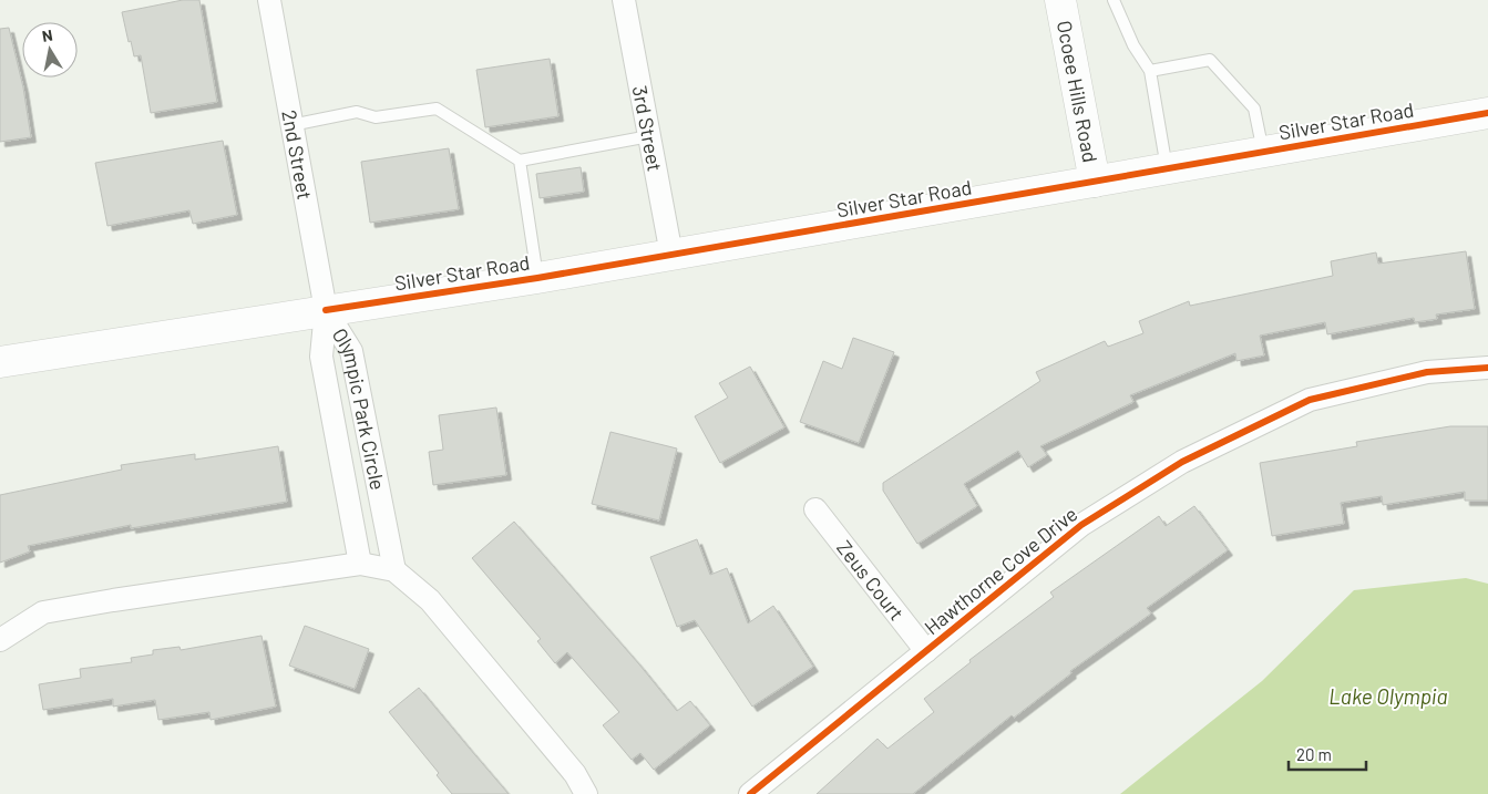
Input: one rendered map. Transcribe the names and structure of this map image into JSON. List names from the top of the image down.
{
  "streets": {
    "main road": ["Ocoee Hills Road", "Silver Star Road"],
    "street": [
      "3rd Street",
      "2nd Street",
      "Olympic Park Circle",
      "Hawthorne Cove Drive",
      "Zeus Court"
    ]
  },
  "crossings": [
    ["Ocoee Hills Road", "Silver Star Road"],
    ["Silver Star Road", "3rd Street"],
    ["Silver Star Road", "2nd Street"],
    ["Silver Star Road", "Olympic Park Circle"],
    ["2nd Street", "Olympic Park Circle"],
    ["Hawthorne Cove Drive", "Zeus Court"]
  ],
  "water": ["Lake Olympia"],
  "scale_bar": "20 m",
  "north": "top"
}
